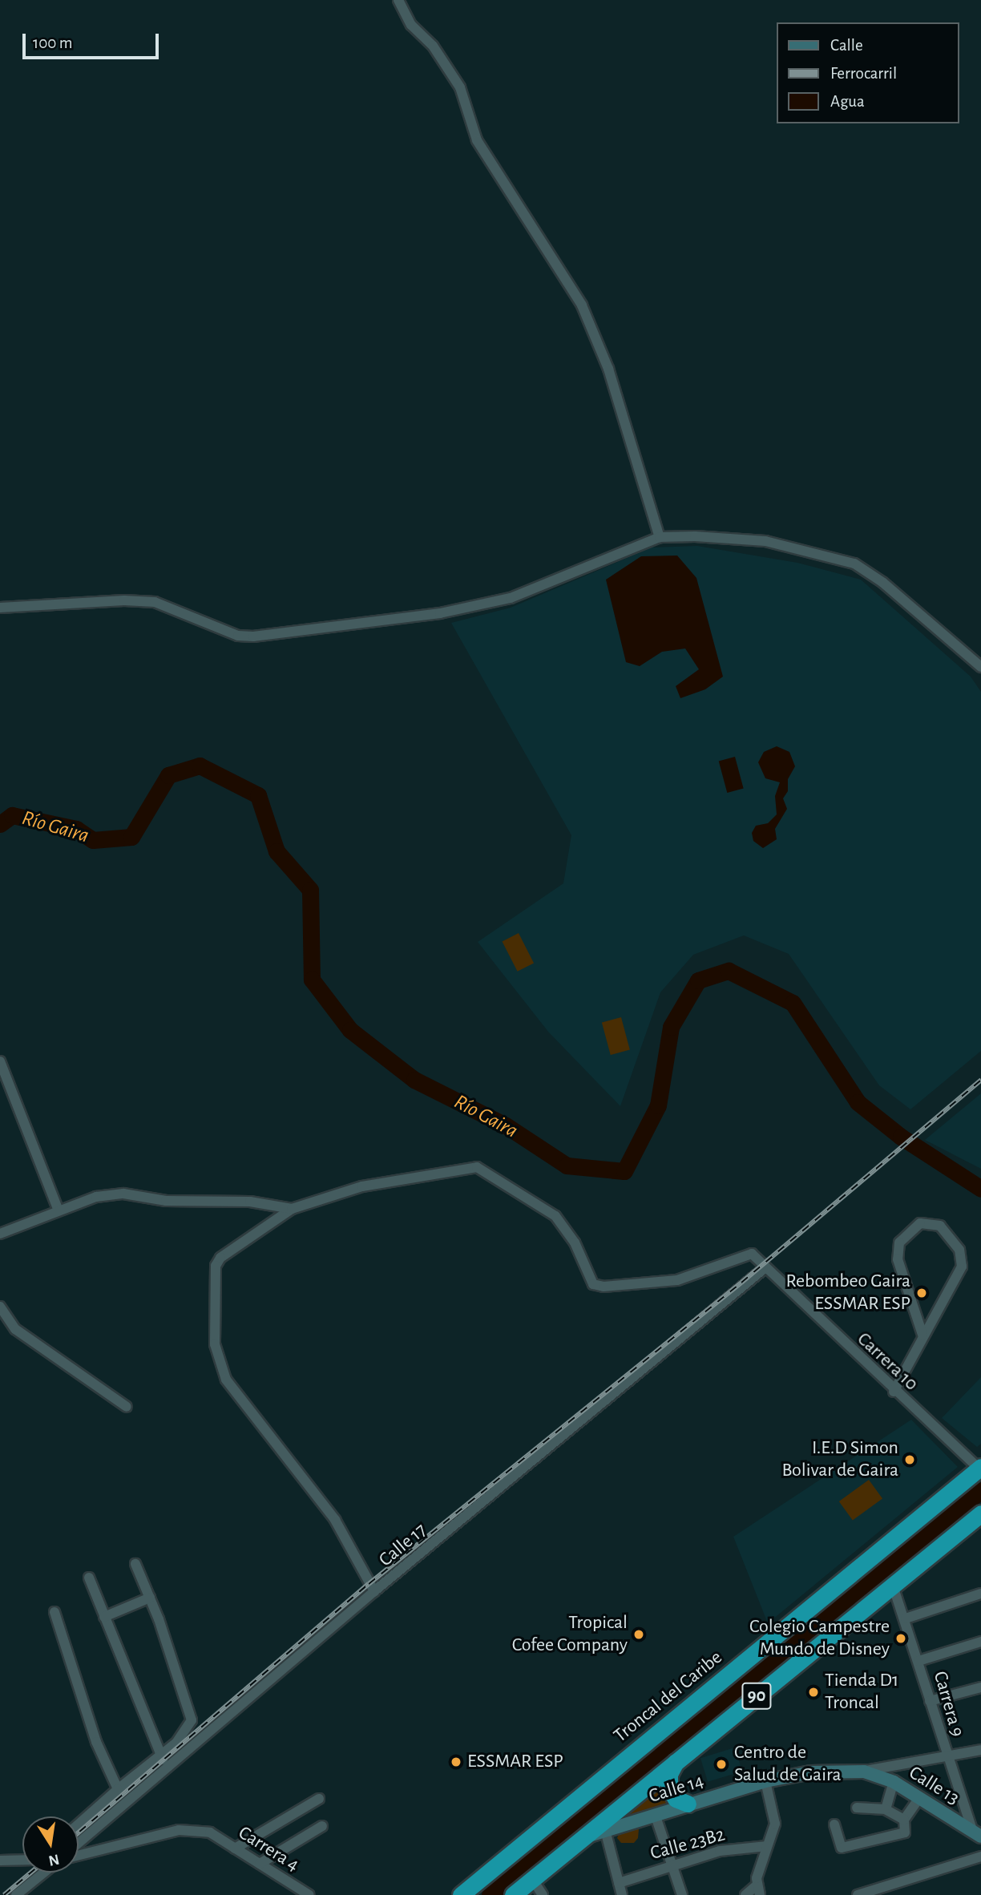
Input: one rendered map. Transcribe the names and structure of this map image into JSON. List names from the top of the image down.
{
  "streets": {
    "highway": ["90", "Troncal del Caribe"],
    "main road": ["Calle 13", "Calle 14"],
    "street": [
      "Carrera 10",
      "Calle 17",
      "Carrera 9",
      "Calle 23B2",
      "Carrera 4"
    ]
  },
  "crossings": [
    ["Carrera 10", "Calle 17"],
    ["Carrera 10", "Troncal del Caribe"],
    ["90", "Carrera 9"],
    ["90", "Calle 14"],
    ["Carrera 9", "Calle 13"],
    ["Carrera 9", "Calle 14"],
    ["Calle 13", "Calle 14"]
  ],
  "water": ["Río Gaira"],
  "places": [
    "Rebombeo Gaira ESSMAR ESP",
    "I.E.D Simon Bolivar de Gaira",
    "Tropical Cofee Company",
    "Colegio Campestre Mundo de Disney",
    "Tienda D1 Troncal",
    "ESSMAR ESP",
    "Centro de Salud de Gaira"
  ],
  "legend": ["Calle", "Ferrocarril", "Agua"],
  "scale_bar": "100 m",
  "north": "bottom"
}
